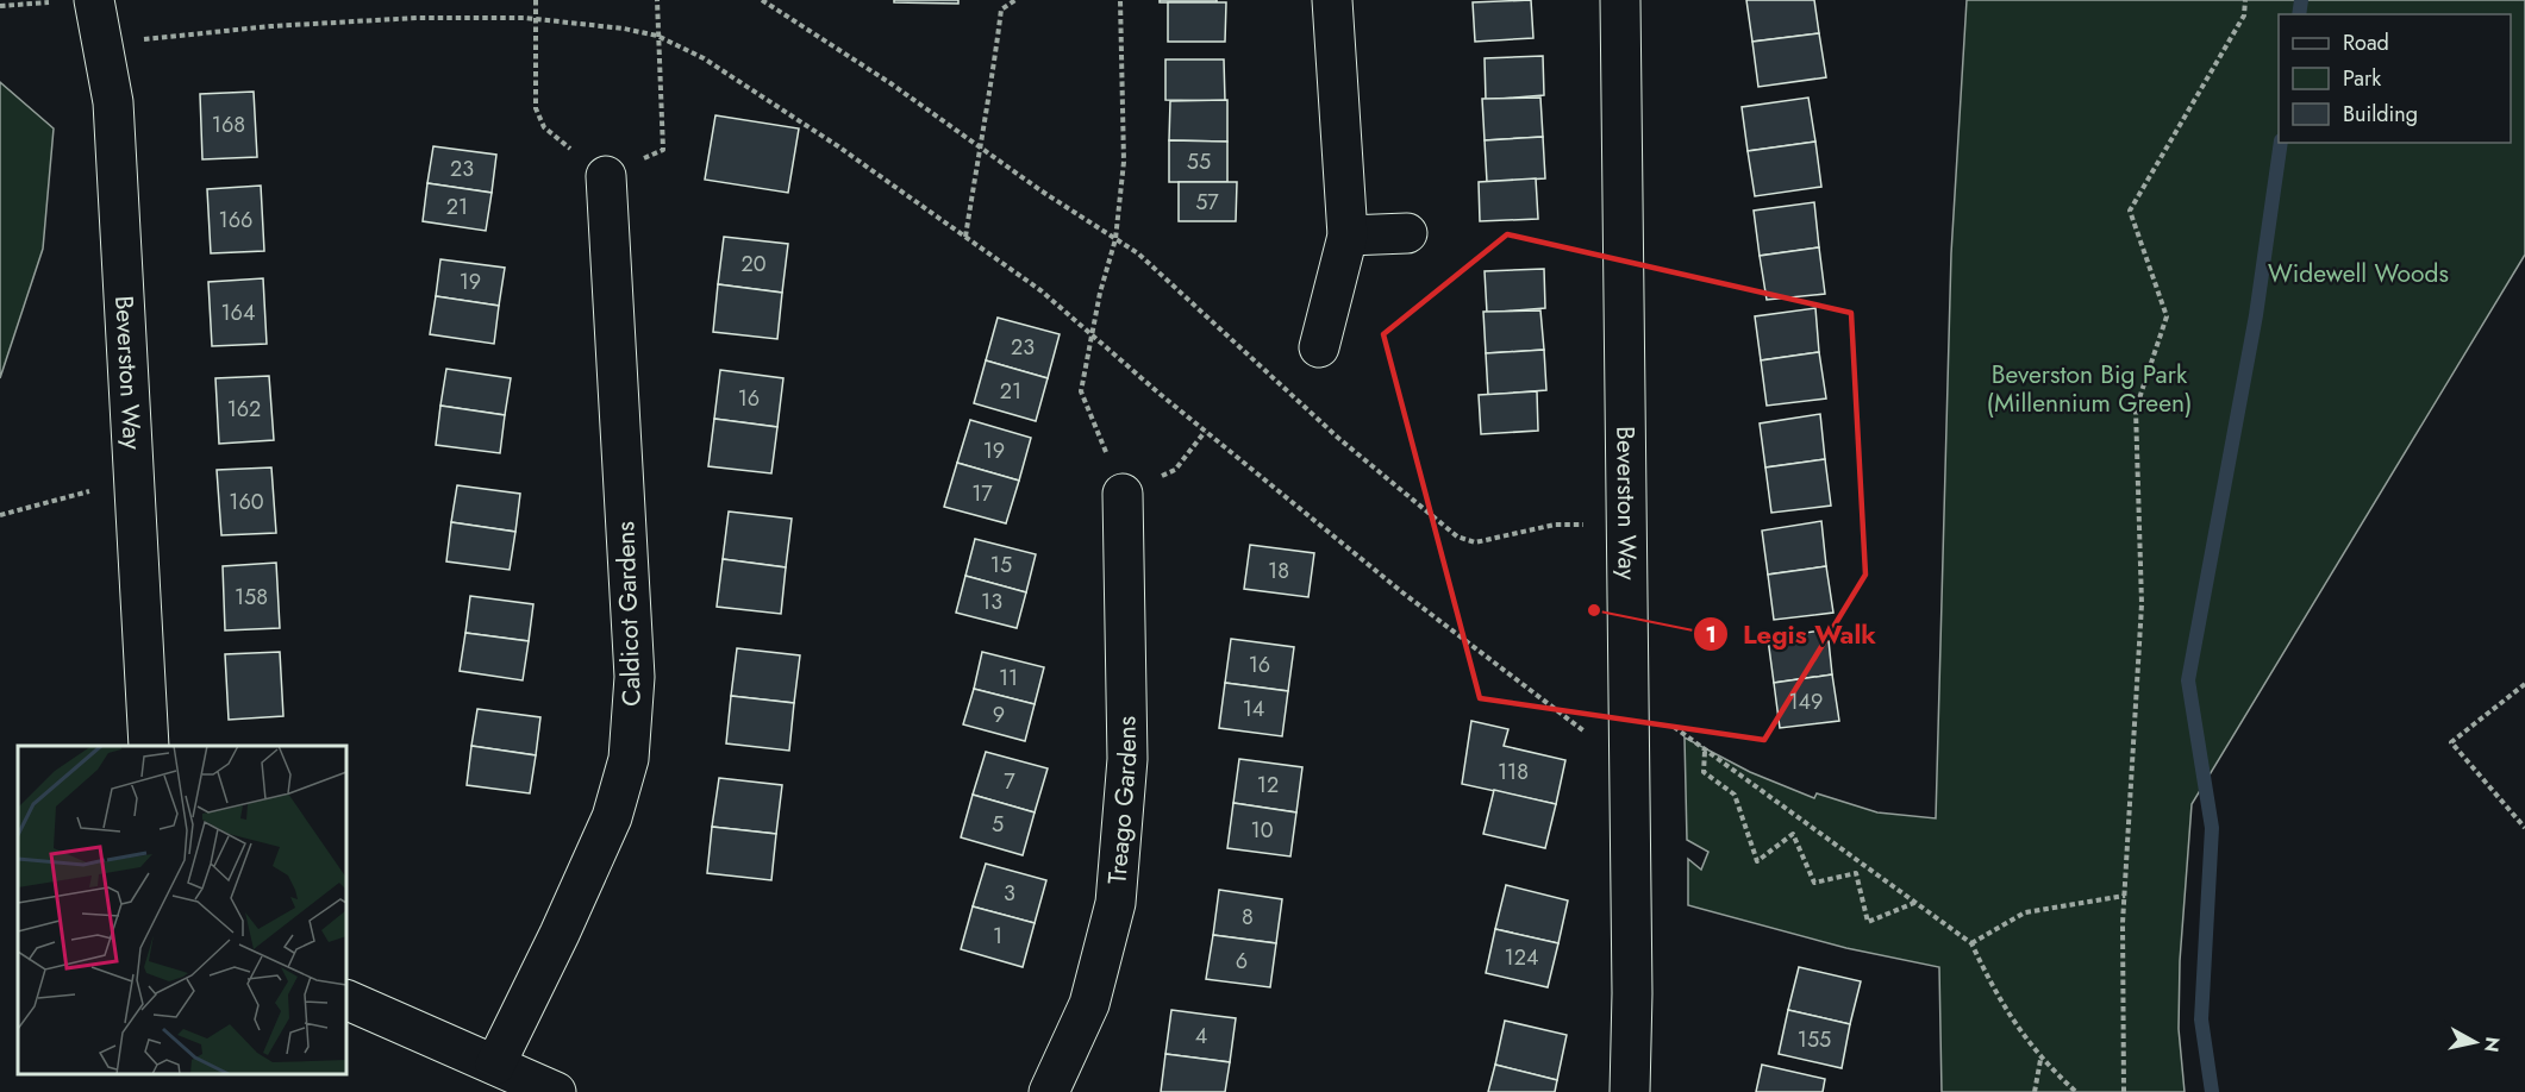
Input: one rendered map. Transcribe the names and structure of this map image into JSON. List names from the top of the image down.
{
  "streets": {
    "street": ["Beverston Way", "Caldicot Gardens", "Treago Gardens"]
  },
  "parks": ["Widewell Woods", "Beverston Big Park (Millennium Green)"],
  "places": ["Legis Walk"],
  "house_numbers": [
    "168",
    "55",
    "23",
    "57",
    "21",
    "166",
    "20",
    "19",
    "164",
    "23",
    "21",
    "16",
    "162",
    "19",
    "17",
    "160",
    "15",
    "18",
    "158",
    "13",
    "16",
    "11",
    "149",
    "14",
    "9",
    "118",
    "7",
    "12",
    "5",
    "10",
    "3",
    "8",
    "1",
    "124",
    "6",
    "4",
    "155"
  ],
  "legend": ["Road", "Park", "Building"],
  "north": "right"
}
